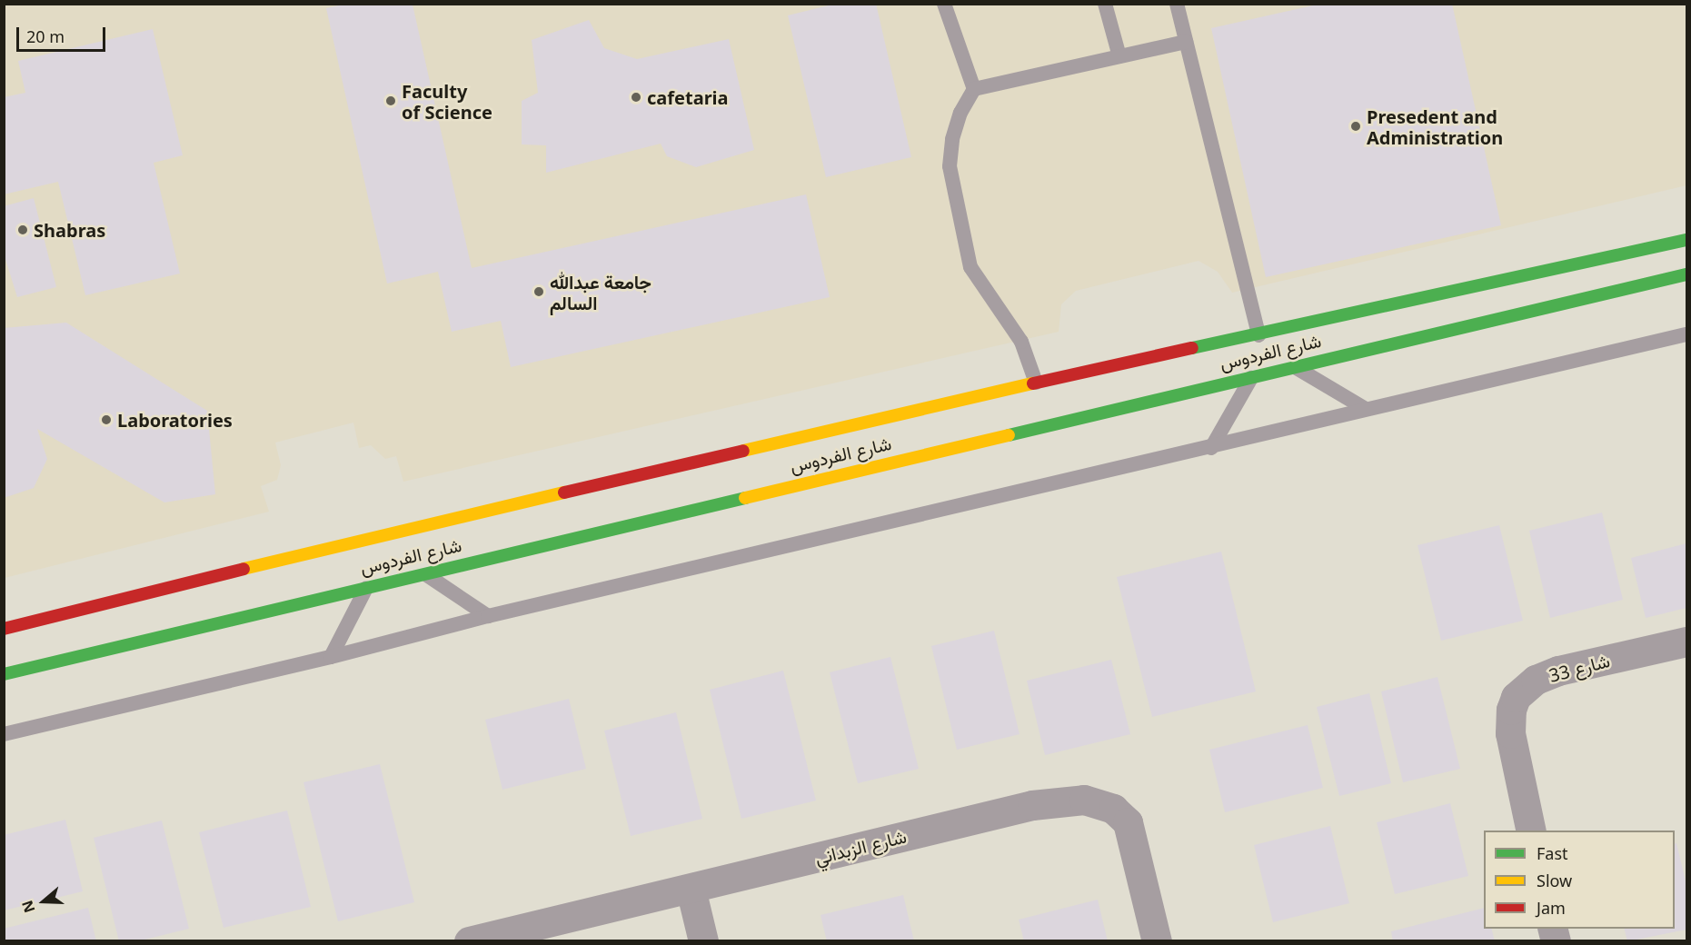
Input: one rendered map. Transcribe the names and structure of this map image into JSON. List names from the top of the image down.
{
  "streets": {
    "street": ["شارع الفردوس", "شارع 33", "شارع الزبداني"]
  },
  "places": [
    "cafetaria",
    "Faculty of Science",
    "Presedent and Administration",
    "Shabras",
    "جامعة عبدالله السالم",
    "Laboratories"
  ],
  "legend": ["Fast", "Slow", "Jam"],
  "scale_bar": "20 m",
  "north": "left"
}
